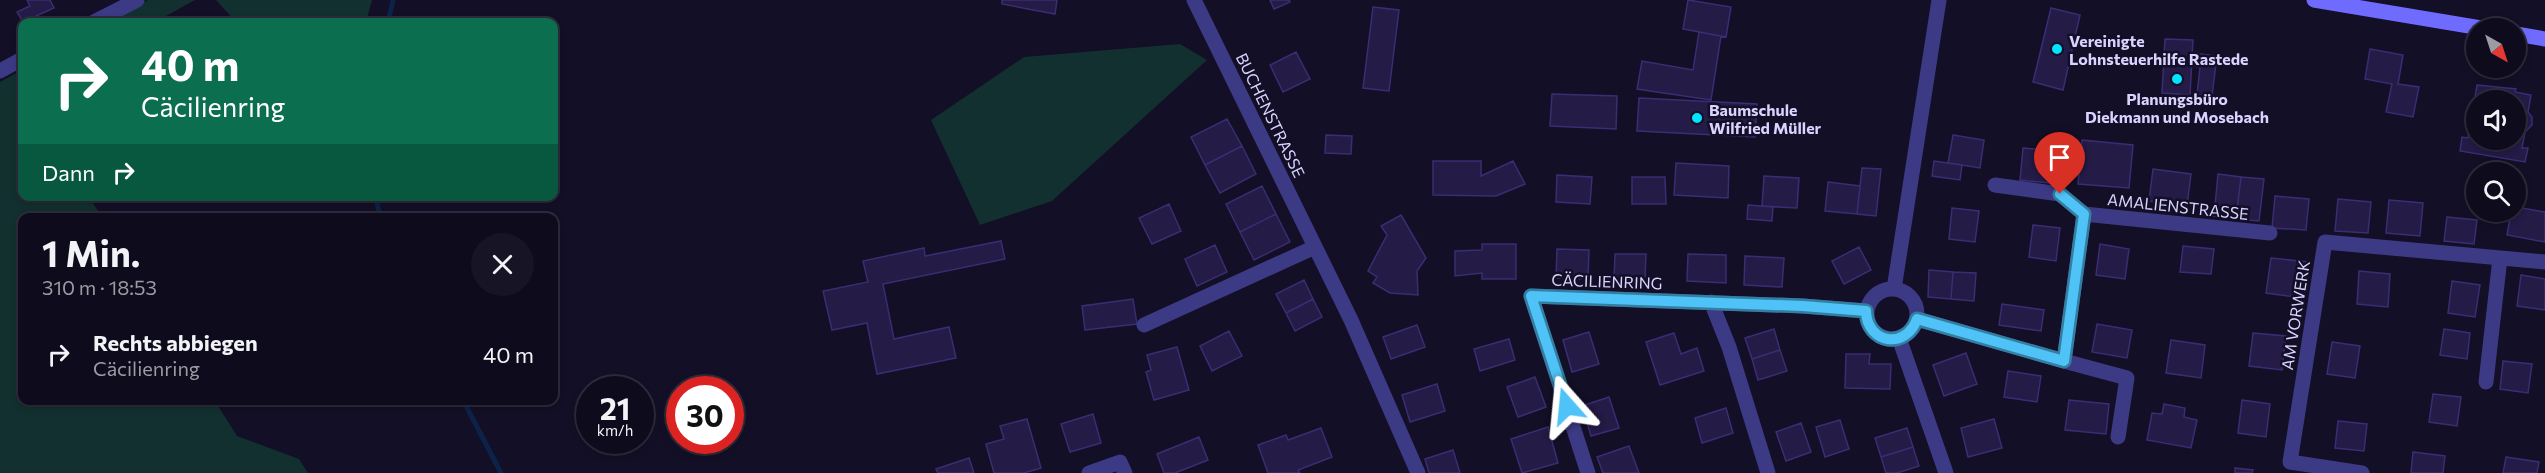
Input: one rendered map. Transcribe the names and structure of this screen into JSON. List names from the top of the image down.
{
  "streets": {
    "street": [
      "BUCHENSTRASSE",
      "AMALIENSTRASSE",
      "CÄCILIENRING",
      "AM VORWERK"
    ]
  },
  "places": ["Vereinigte Lohnsteuerhilfe Rastede", "Planungsbüro Diekmann und Mosebach", "Baumschule Wilfried Müller"],
  "north": "bottom right",
  "page": {
    "turn": ["40 m", "Cäcilienring"],
    "then": "Dann",
    "heading": ["1 Min.", "310 m · 18:53"],
    "list": [
      {
        "name": "Rechts abbiegen",
        "note": "Cäcilienring",
        "value": "40 m"
      }
    ],
    "speed": "21 km/h",
    "limit": "30"
  }
}
